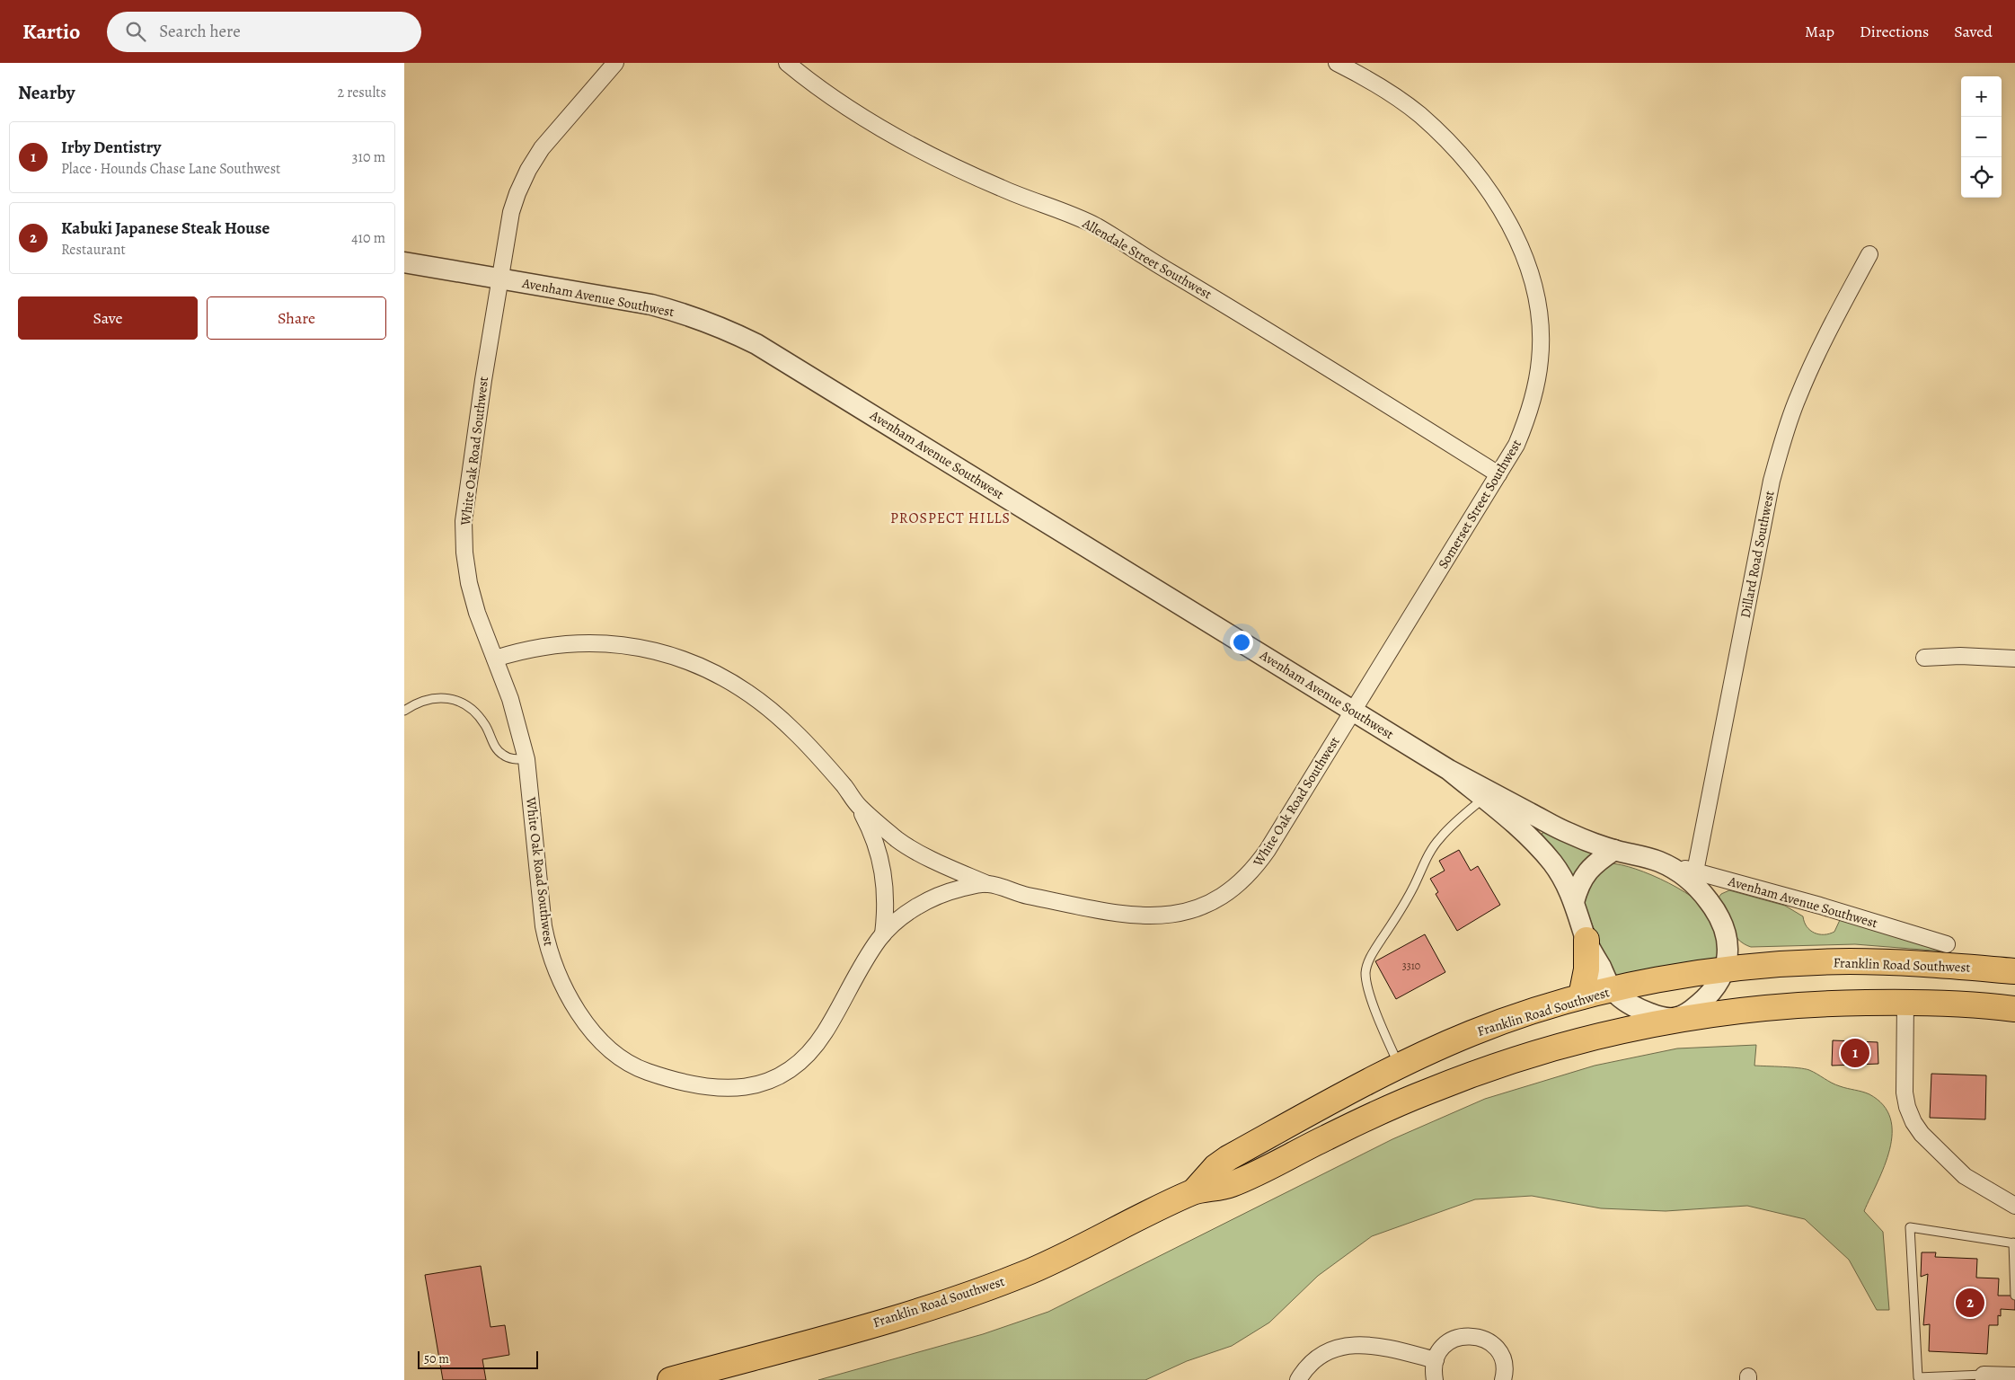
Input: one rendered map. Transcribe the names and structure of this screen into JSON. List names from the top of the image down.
{
  "streets": {
    "main road": ["Franklin Road Southwest"],
    "street": [
      "Allendale Street Southwest",
      "Avenham Avenue Southwest",
      "White Oak Road Southwest",
      "Somerset Street Southwest",
      "Dillard Road Southwest"
    ]
  },
  "crossings": [
    ["Allendale Street Southwest", "Somerset Street Southwest"],
    ["Avenham Avenue Southwest", "White Oak Road Southwest"],
    ["Avenham Avenue Southwest", "Somerset Street Southwest"],
    ["Avenham Avenue Southwest", "Dillard Road Southwest"],
    ["Avenham Avenue Southwest", "Franklin Road Southwest"],
    ["White Oak Road Southwest", "Somerset Street Southwest"]
  ],
  "districts": ["PROSPECT HILLS"],
  "house_numbers": ["3310"],
  "scale_bar": "50 m",
  "page": {
    "header": "Kartio",
    "search": "Search here",
    "nav": ["Map", "Directions", "Saved"],
    "heading": ["Nearby", "2 results"],
    "map_buttons": ["+", "−"],
    "list": [
      {
        "mark": "1",
        "name": "Irby Dentistry",
        "note": "Place · Hounds Chase Lane Southwest",
        "value": "310 m"
      },
      {
        "mark": "2",
        "name": "Kabuki Japanese Steak House",
        "note": "Restaurant",
        "value": "410 m"
      }
    ],
    "buttons": ["Save", "Share"],
    "pins": ["1", "2"],
    "scale": "50 m"
  }
}
